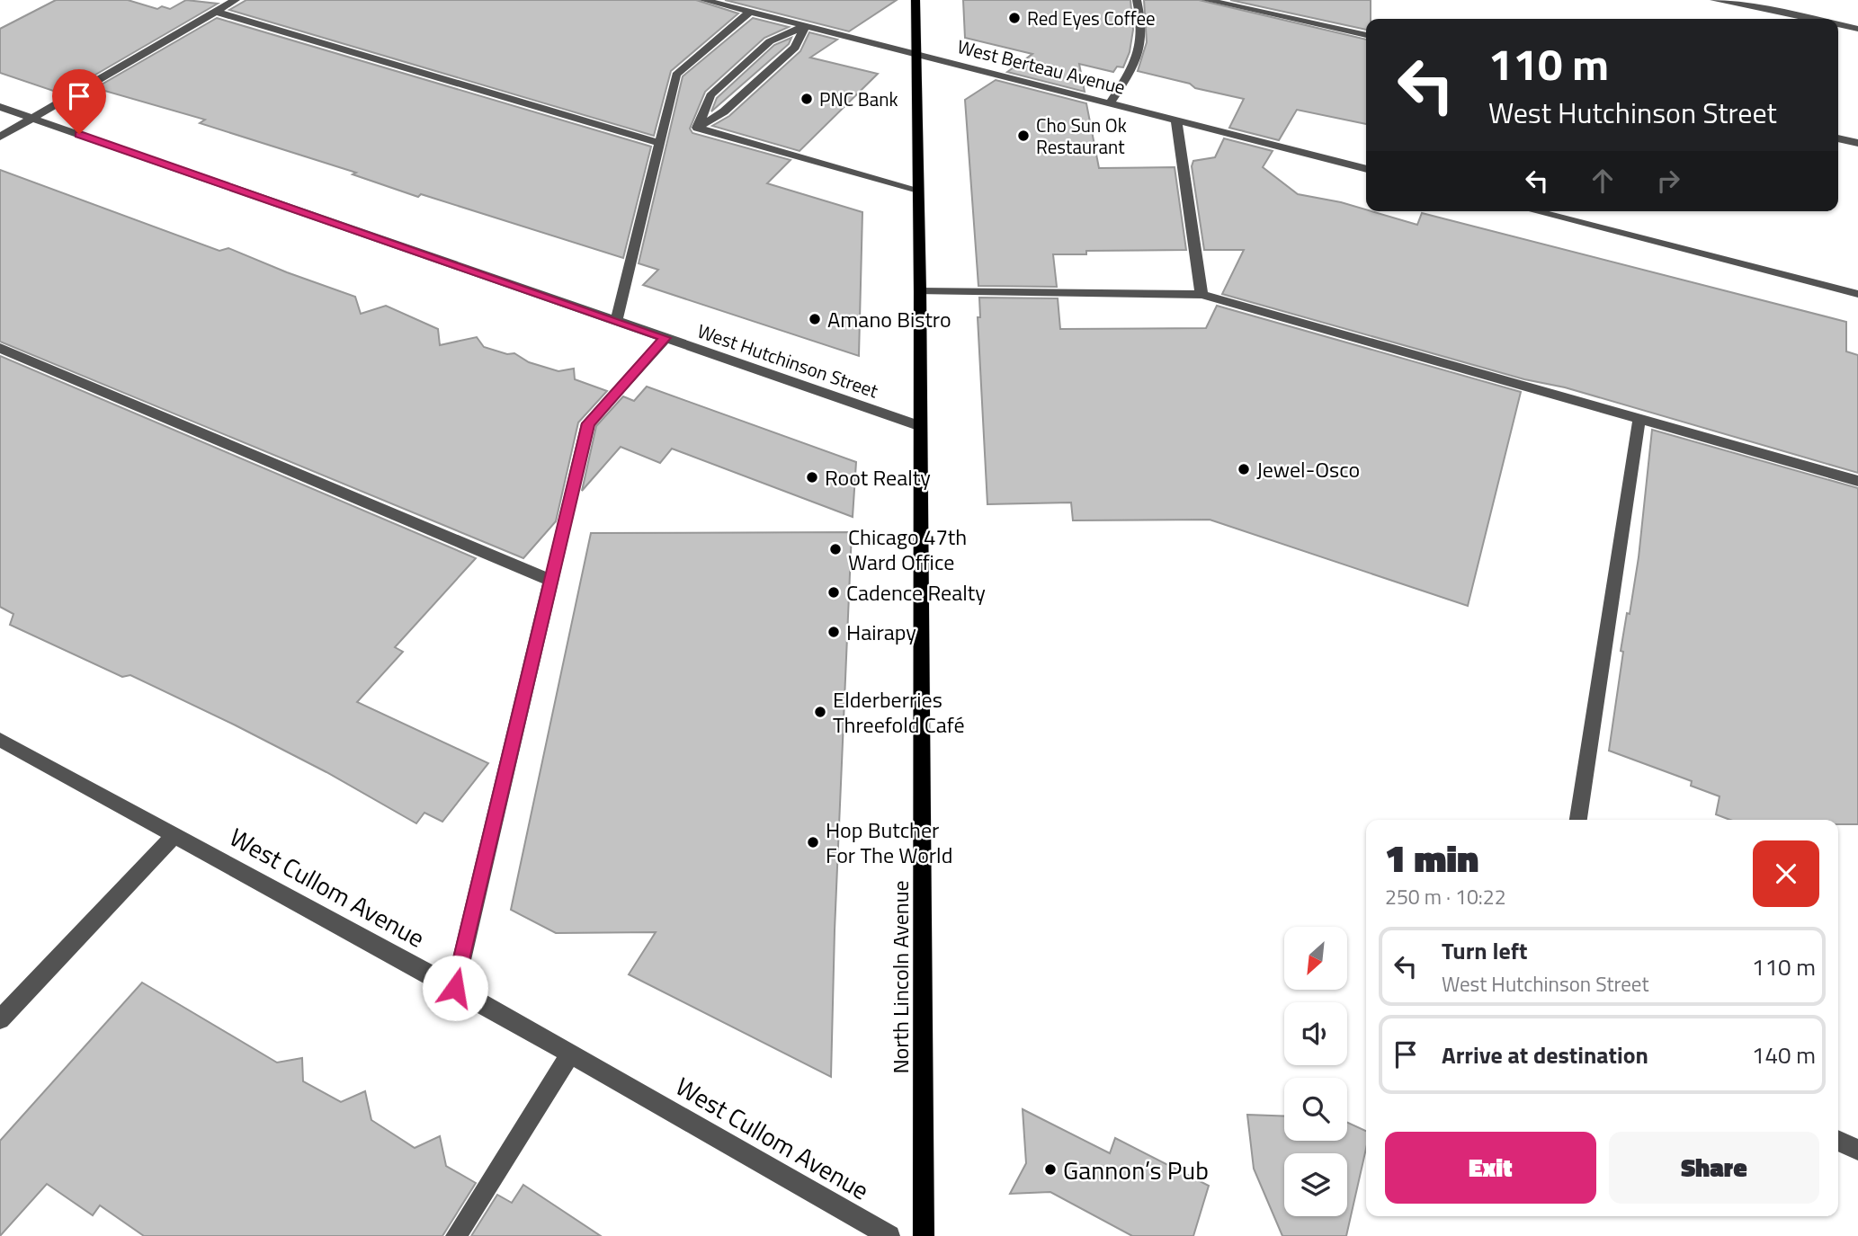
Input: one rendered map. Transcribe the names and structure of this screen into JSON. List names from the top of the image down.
{
  "streets": {
    "main road": ["North Lincoln Avenue"],
    "street": ["West Berteau Avenue", "West Hutchinson Street", "West Cullom Avenue"]
  },
  "crossings": [
    ["West Berteau Avenue", "North Lincoln Avenue"],
    ["West Hutchinson Street", "North Lincoln Avenue"]
  ],
  "places": [
    "Red Eyes Coffee",
    "PNC Bank",
    "Cho Sun Ok Restaurant",
    "Amano Bistro",
    "Jewel-Osco",
    "Root Realty",
    "Chicago 47th Ward Office",
    "Cadence Realty",
    "Hairapy",
    "Elderberries Threefold Café",
    "Hop Butcher For The World",
    "Gannon’s Pub"
  ],
  "north": "bottom left",
  "page": {
    "turn": ["110 m", "West Hutchinson Street"],
    "heading": ["1 min", "250 m · 10:22"],
    "list": [
      {
        "name": "Turn left",
        "note": "West Hutchinson Street",
        "value": "110 m"
      },
      {
        "name": "Arrive at destination",
        "value": "140 m"
      }
    ],
    "buttons": ["Exit", "Share"]
  }
}
